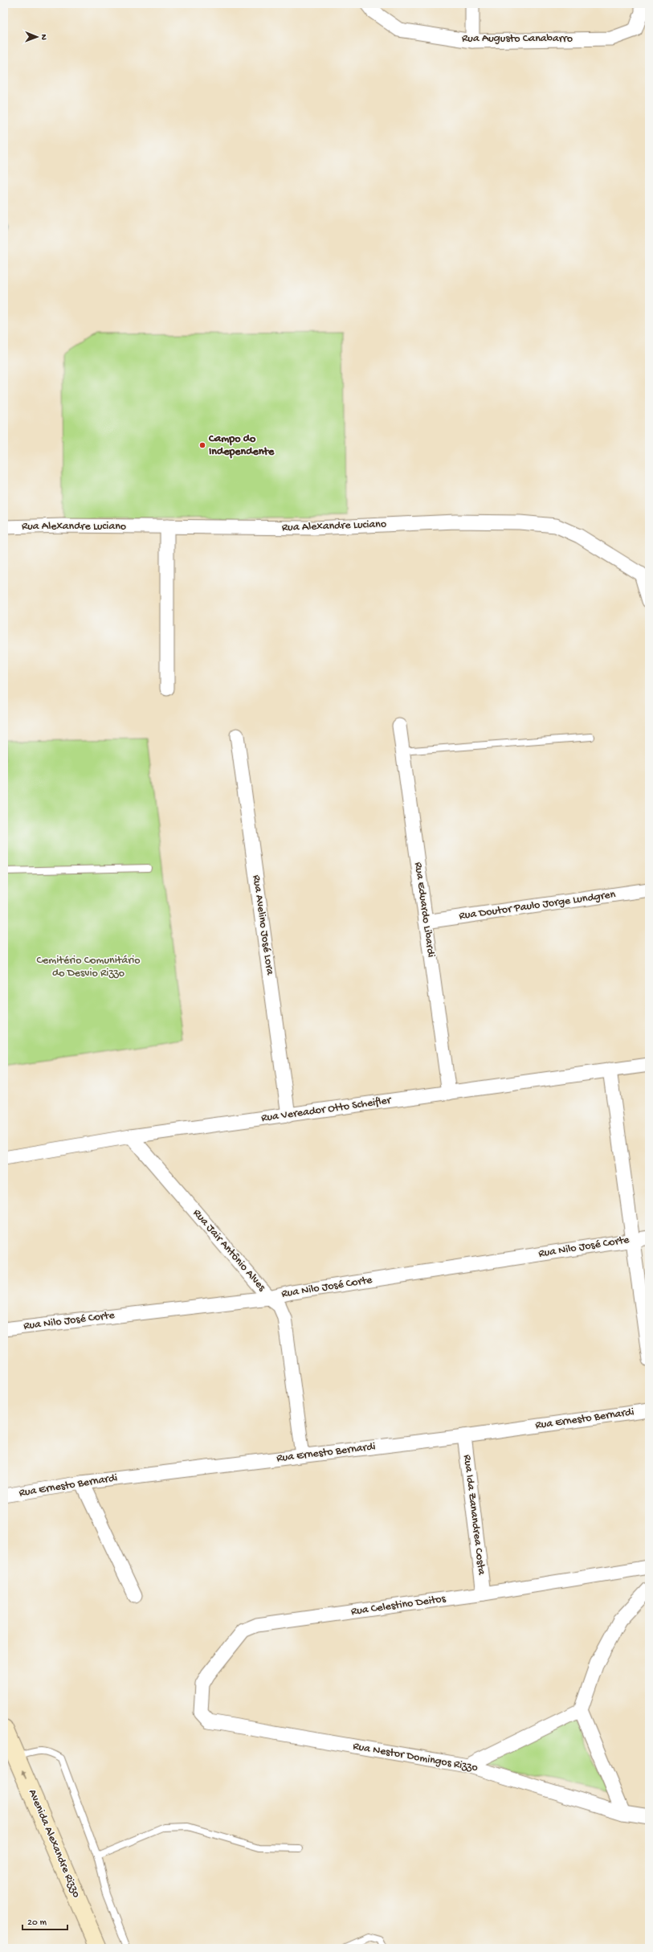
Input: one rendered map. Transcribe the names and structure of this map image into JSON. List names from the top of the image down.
{
  "streets": {
    "street": [
      "Rua Augusto Canabarro",
      "Rua Alexandre Luciano",
      "Rua Doutor Paulo Jorge Lundgren",
      "Rua Eduardo Libardi",
      "Rua Avelino José Lora",
      "Rua Vereador Otto Scheifler",
      "Rua Nilo José Corte",
      "Rua Jair Antônio Alves",
      "Rua Ernesto Bernardi",
      "Rua Ida Zanandrea Costa",
      "Rua Celestino Deitos",
      "Rua Nestor Domingos Rizzo",
      "Avenida Alexandre Rizzo"
    ]
  },
  "crossings": [
    ["Rua Doutor Paulo Jorge Lundgren", "Rua Eduardo Libardi"],
    ["Rua Eduardo Libardi", "Rua Vereador Otto Scheifler"],
    ["Rua Avelino José Lora", "Rua Vereador Otto Scheifler"],
    ["Rua Vereador Otto Scheifler", "Rua Jair Antônio Alves"],
    ["Rua Nilo José Corte", "Rua Jair Antônio Alves"],
    ["Rua Jair Antônio Alves", "Rua Ernesto Bernardi"],
    ["Rua Ernesto Bernardi", "Rua Ida Zanandrea Costa"],
    ["Rua Ida Zanandrea Costa", "Rua Celestino Deitos"],
    ["Rua Celestino Deitos", "Rua Nestor Domingos Rizzo"]
  ],
  "one_way": ["Avenida Alexandre Rizzo"],
  "parks": ["Cemitério Comunitário do Desvio Rizzo"],
  "places": ["Campo do Independente"],
  "scale_bar": "20 m",
  "north": "right"
}
